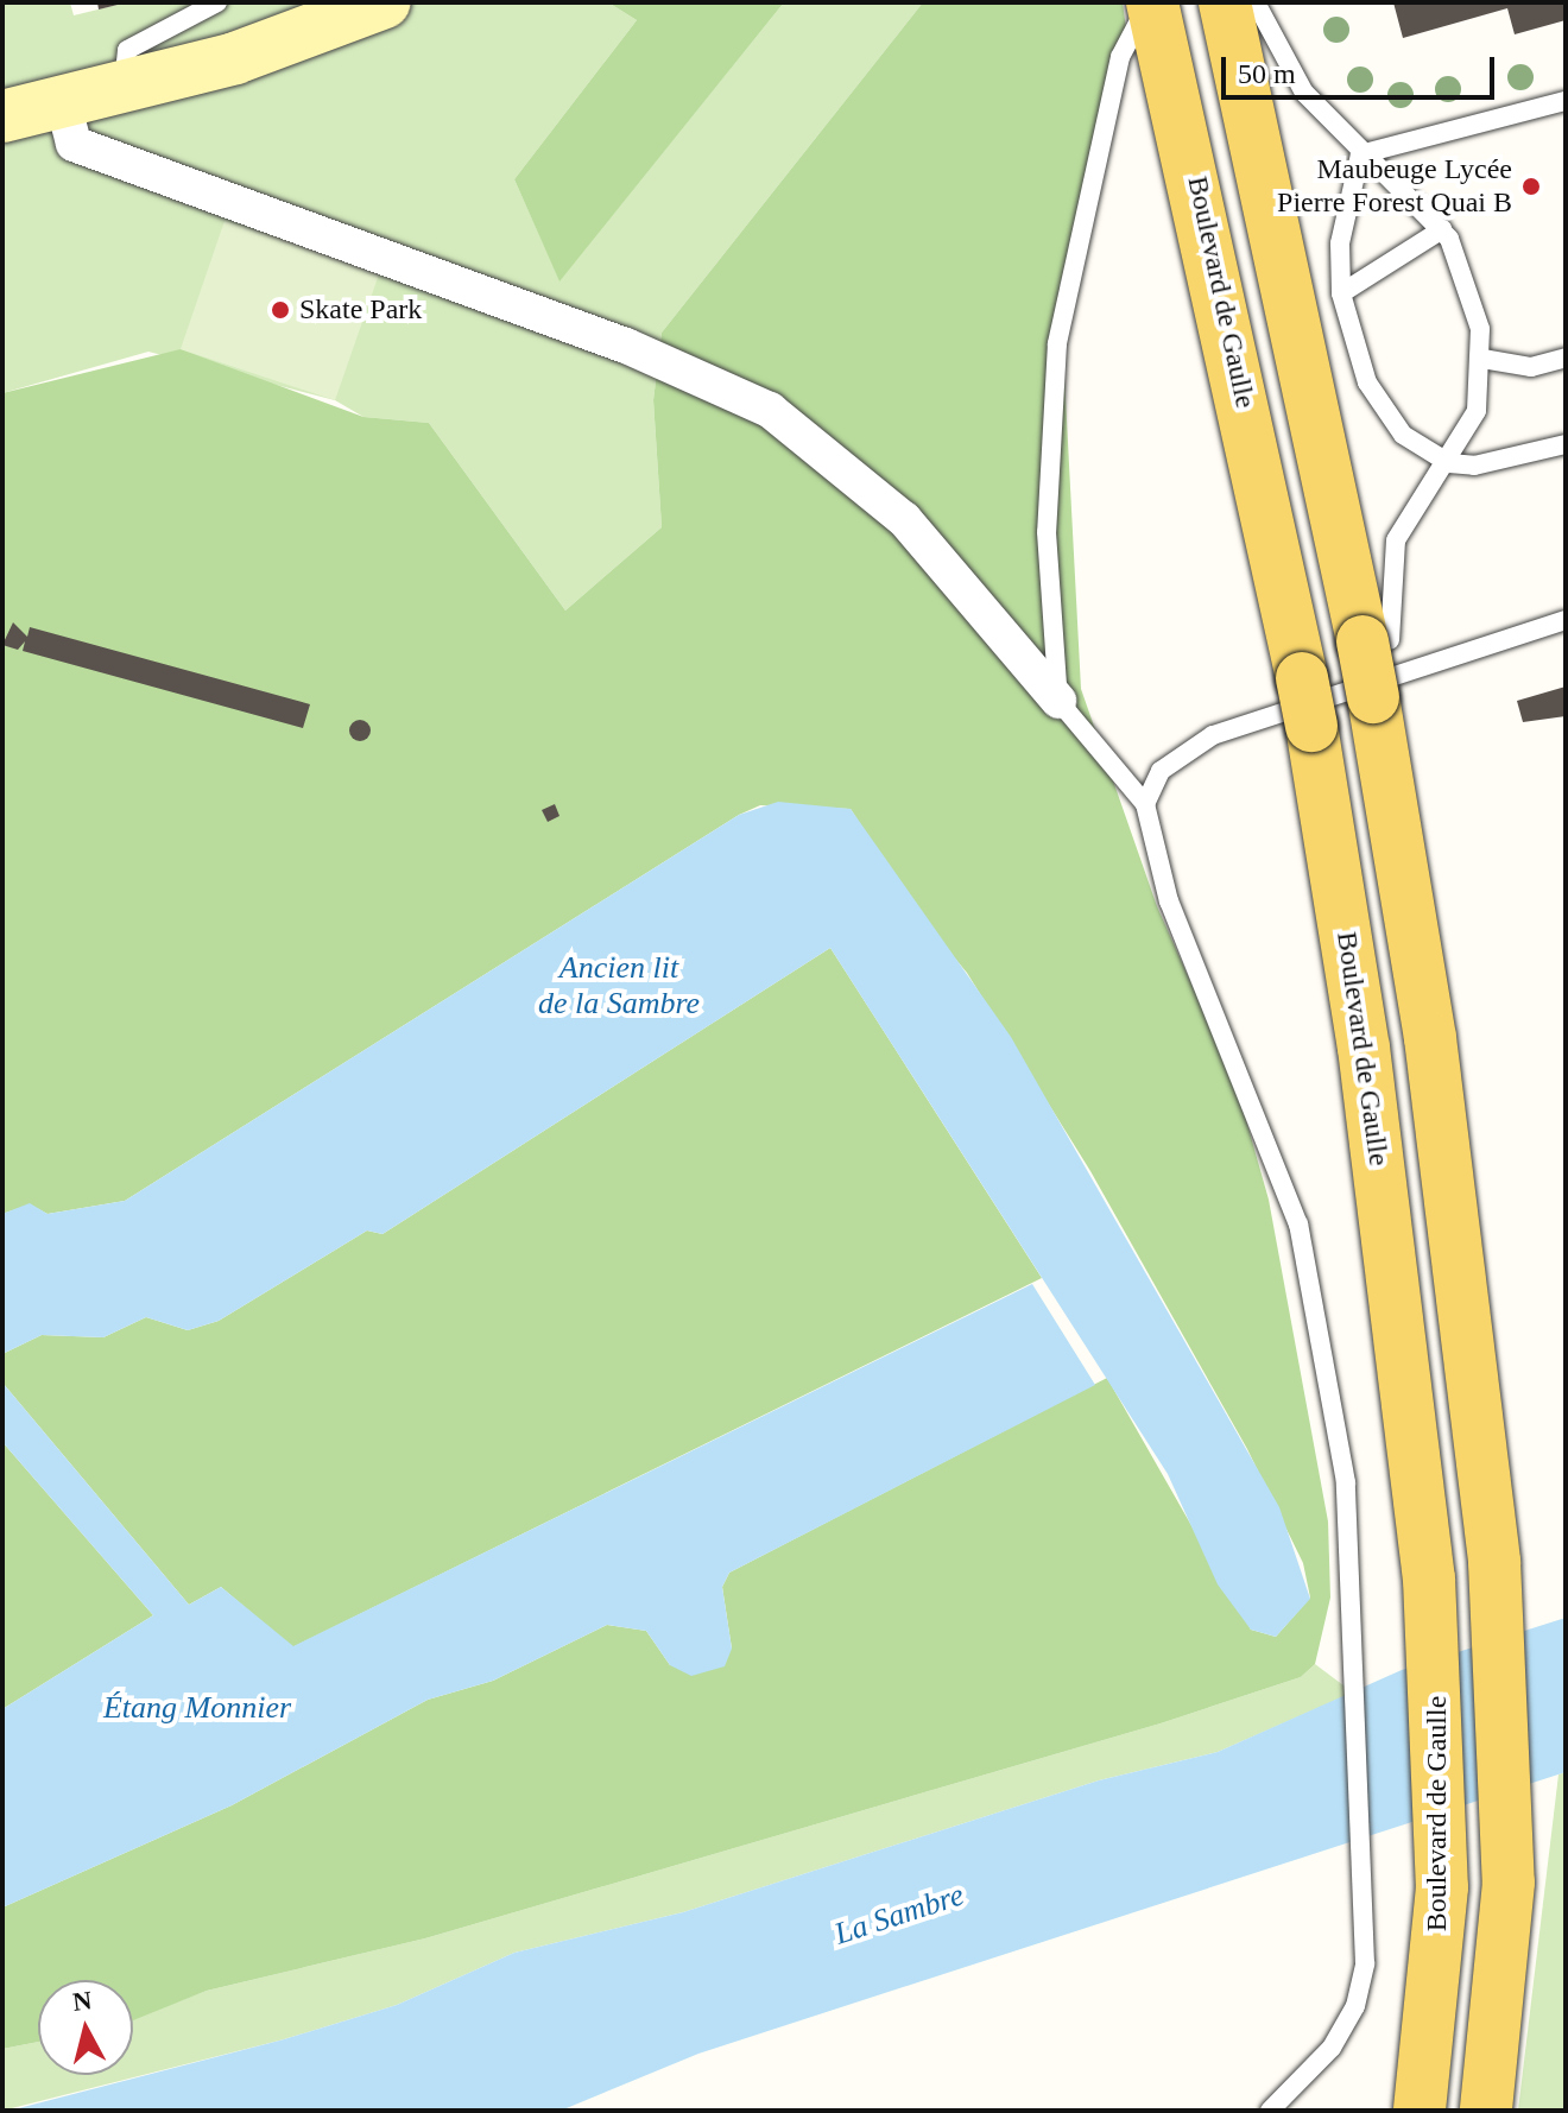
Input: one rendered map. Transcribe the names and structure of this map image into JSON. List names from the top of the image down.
{
  "streets": {
    "main road": ["Boulevard de Gaulle"]
  },
  "water": ["Ancien lit de la Sambre", "Étang Monnier", "La Sambre"],
  "places": ["Maubeuge Lycée Pierre Forest Quai B", "Skate Park"],
  "scale_bar": "50 m",
  "north": "top"
}
